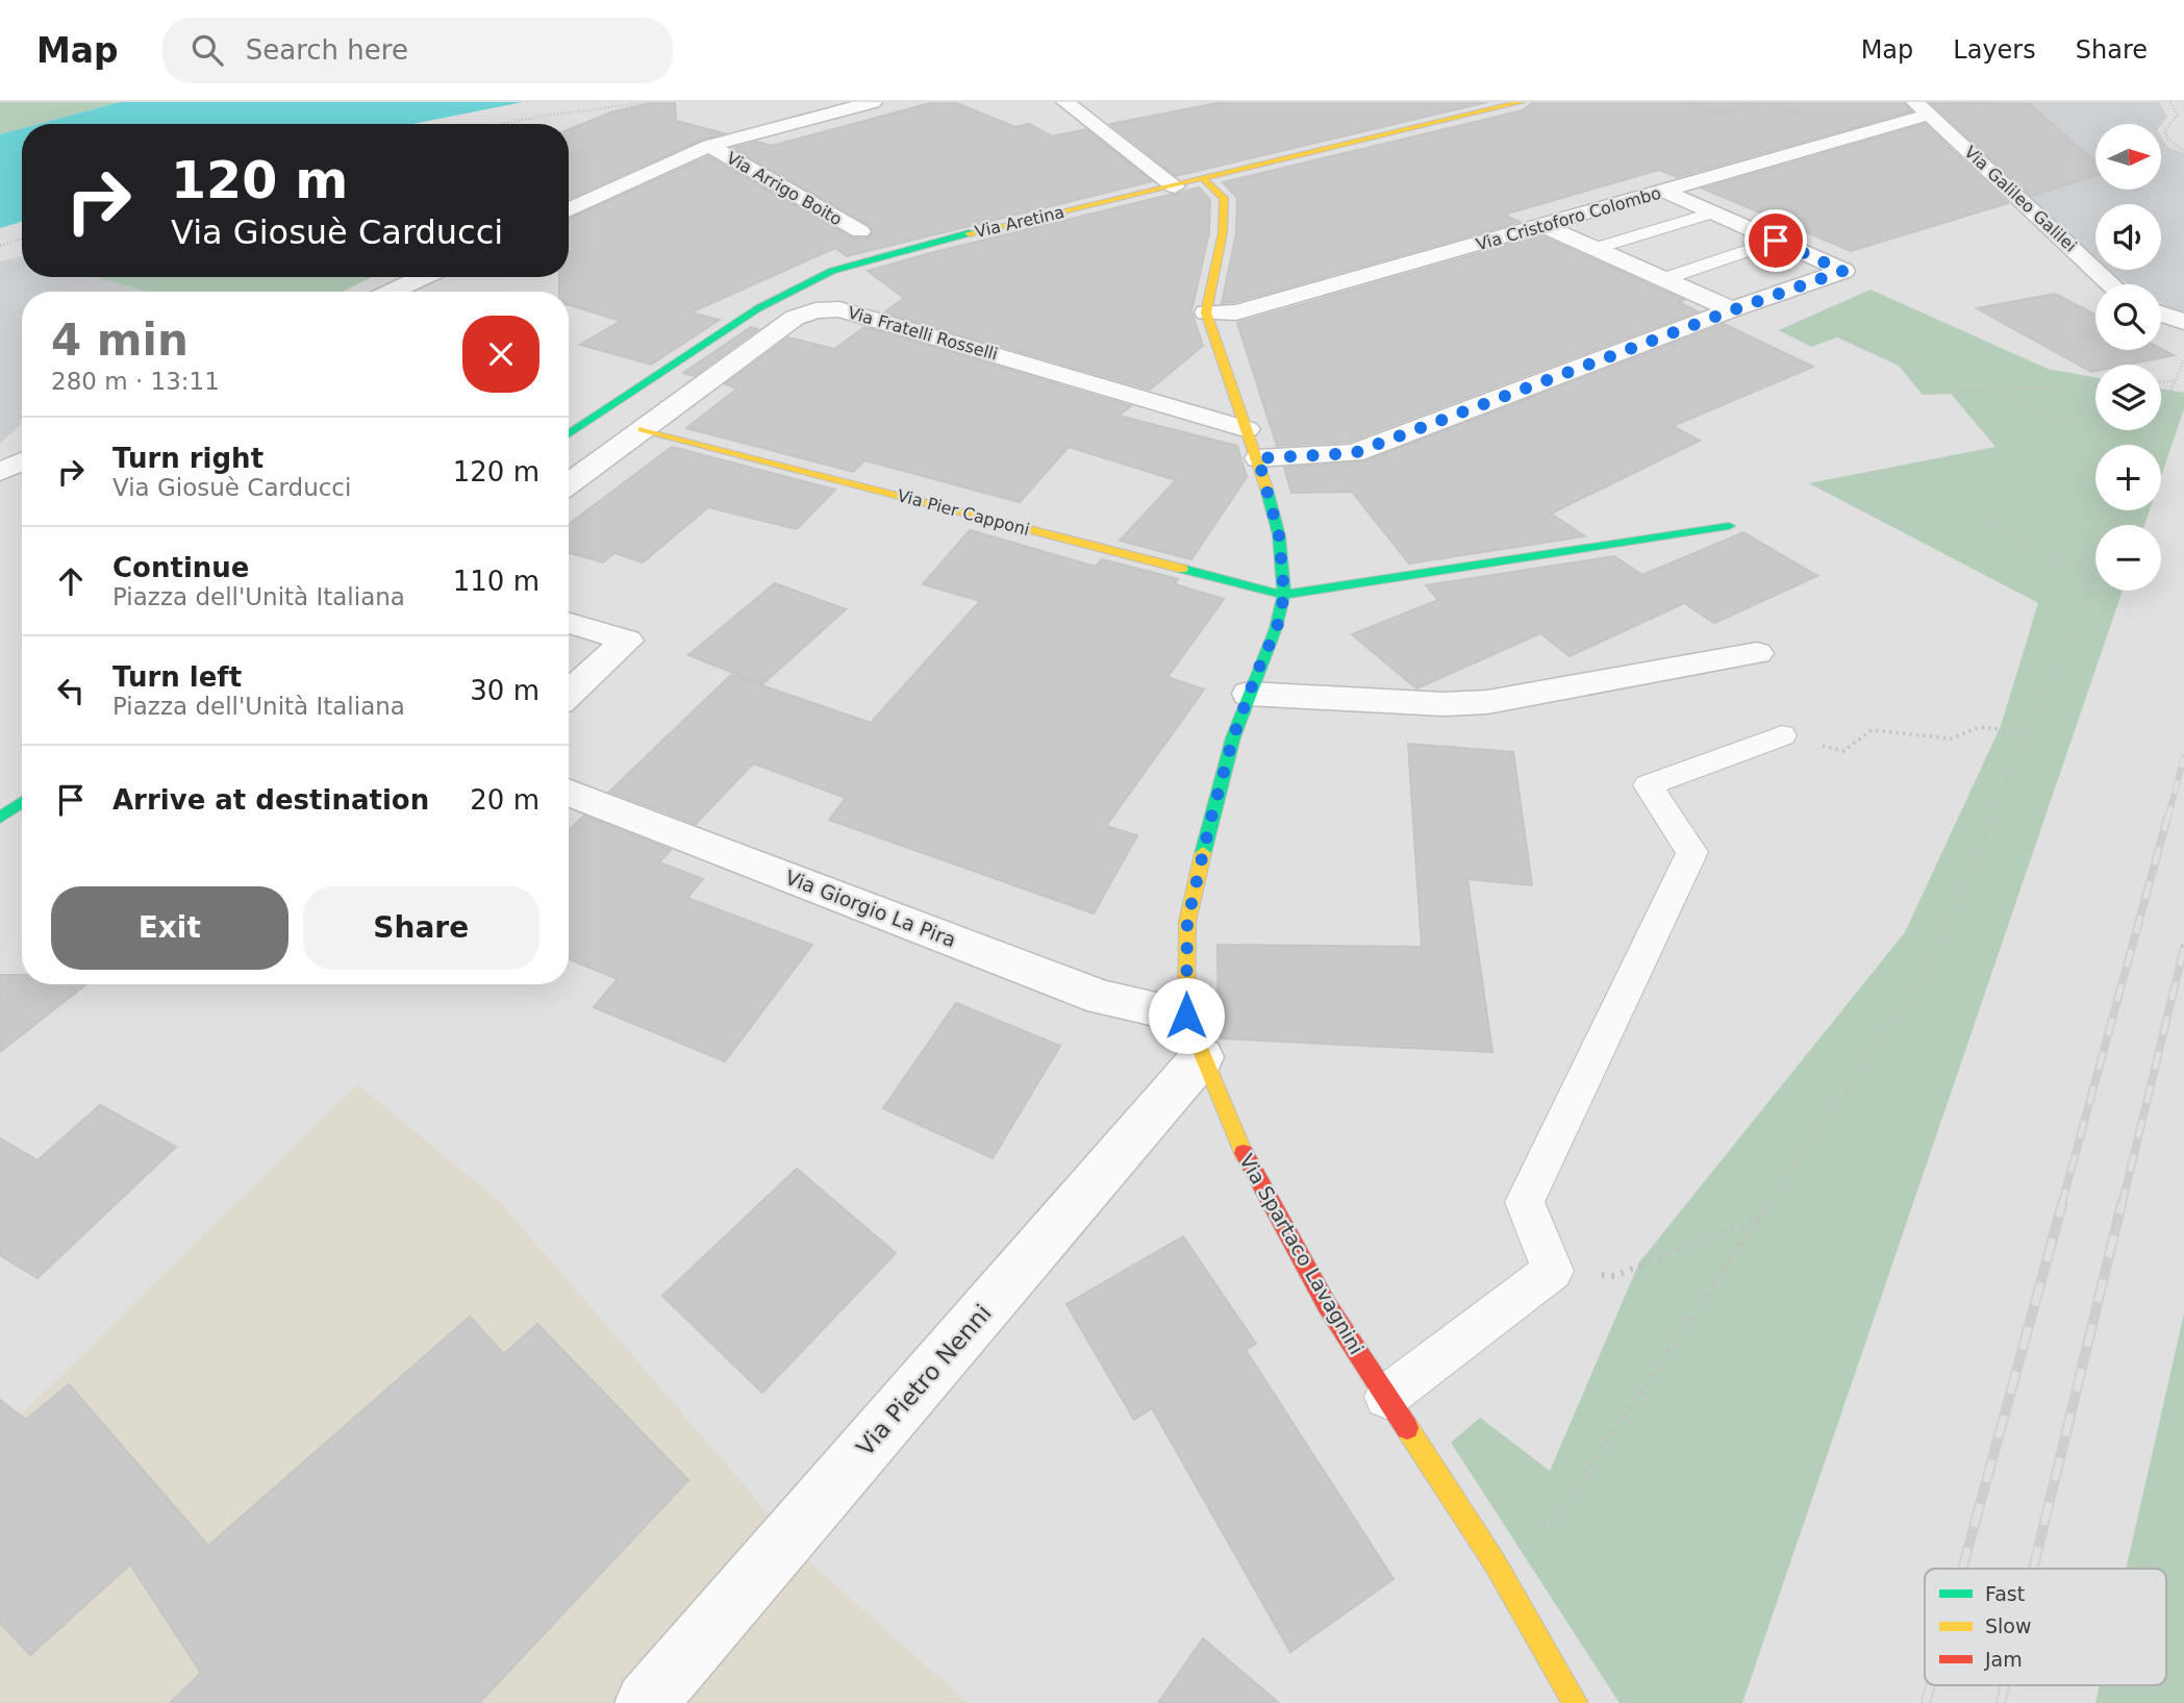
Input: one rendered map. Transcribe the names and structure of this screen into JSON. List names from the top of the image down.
{
  "streets": {
    "street": [
      "Via Arrigo Boito",
      "Via Galileo Galilei",
      "Via Cristoforo Colombo",
      "Via Aretina",
      "Via Fratelli Rosselli",
      "Via Pier Capponi",
      "Via Giorgio La Pira",
      "Via Spartaco Lavagnini",
      "Via Pietro Nenni"
    ]
  },
  "crossings": [
    ["Via Galileo Galilei", "Via Cristoforo Colombo"],
    ["Via Cristoforo Colombo", "Via Spartaco Lavagnini"],
    ["Via Fratelli Rosselli", "Via Pier Capponi"],
    ["Via Fratelli Rosselli", "Via Spartaco Lavagnini"],
    ["Via Pier Capponi", "Via Spartaco Lavagnini"],
    ["Via Giorgio La Pira", "Via Spartaco Lavagnini"],
    ["Via Giorgio La Pira", "Via Pietro Nenni"],
    ["Via Spartaco Lavagnini", "Via Pietro Nenni"]
  ],
  "legend": ["Fast", "Slow", "Jam"],
  "north": "right",
  "page": {
    "header": "Map",
    "search": "Search here",
    "nav": ["Map", "Layers", "Share"],
    "map_buttons": ["+", "−"],
    "turn": ["120 m", "Via Giosuè Carducci"],
    "heading": ["4 min", "280 m · 13:11"],
    "list": [
      {
        "name": "Turn right",
        "note": "Via Giosuè Carducci",
        "value": "120 m"
      },
      {
        "name": "Continue",
        "note": "Piazza dell'Unità Italiana",
        "value": "110 m"
      },
      {
        "name": "Turn left",
        "note": "Piazza dell'Unità Italiana",
        "value": "30 m"
      },
      {
        "name": "Arrive at destination",
        "value": "20 m"
      }
    ],
    "buttons": ["Exit", "Share"]
  }
}
